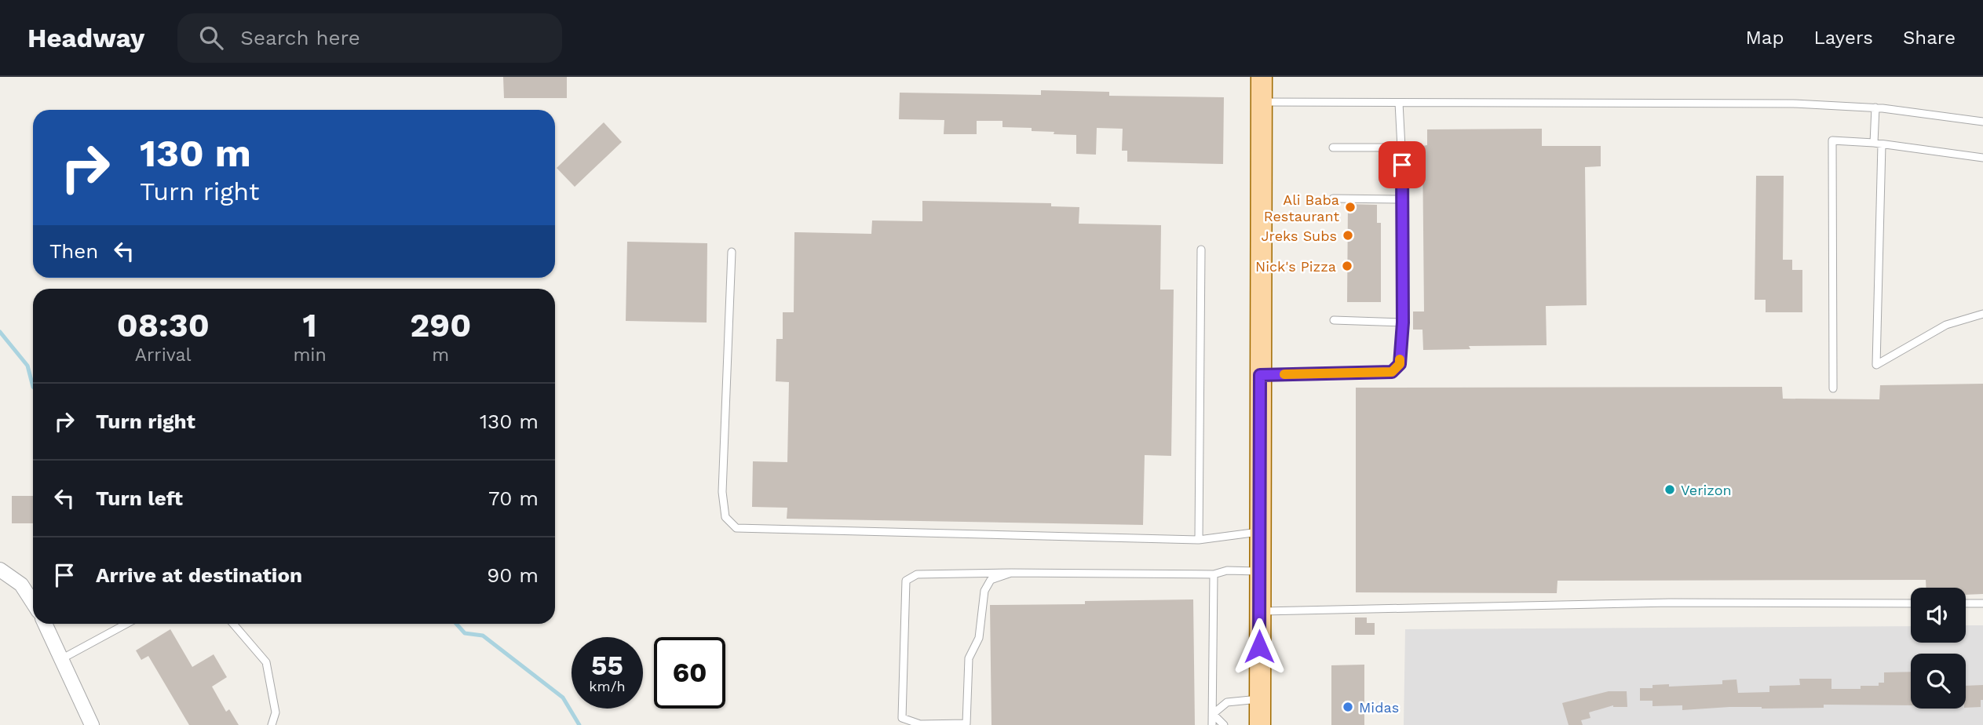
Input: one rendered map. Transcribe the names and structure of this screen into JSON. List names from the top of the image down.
{
  "places": [
    "Ali Baba Restaurant",
    "Jreks Subs",
    "Nick's Pizza",
    "Verizon",
    "Midas"
  ],
  "page": {
    "header": "Headway",
    "search": "Search here",
    "nav": ["Map", "Layers", "Share"],
    "turn": ["130 m", "Turn right"],
    "then": "Then",
    "eta": [
      "08:30",
      "Arrival",
      "1",
      "min",
      "290",
      "m"
    ],
    "list": [
      {
        "name": "Turn right",
        "value": "130 m"
      },
      {
        "name": "Turn left",
        "value": "70 m"
      },
      {
        "name": "Arrive at destination",
        "value": "90 m"
      }
    ],
    "speed": "55 km/h",
    "limit": "60"
  }
}
